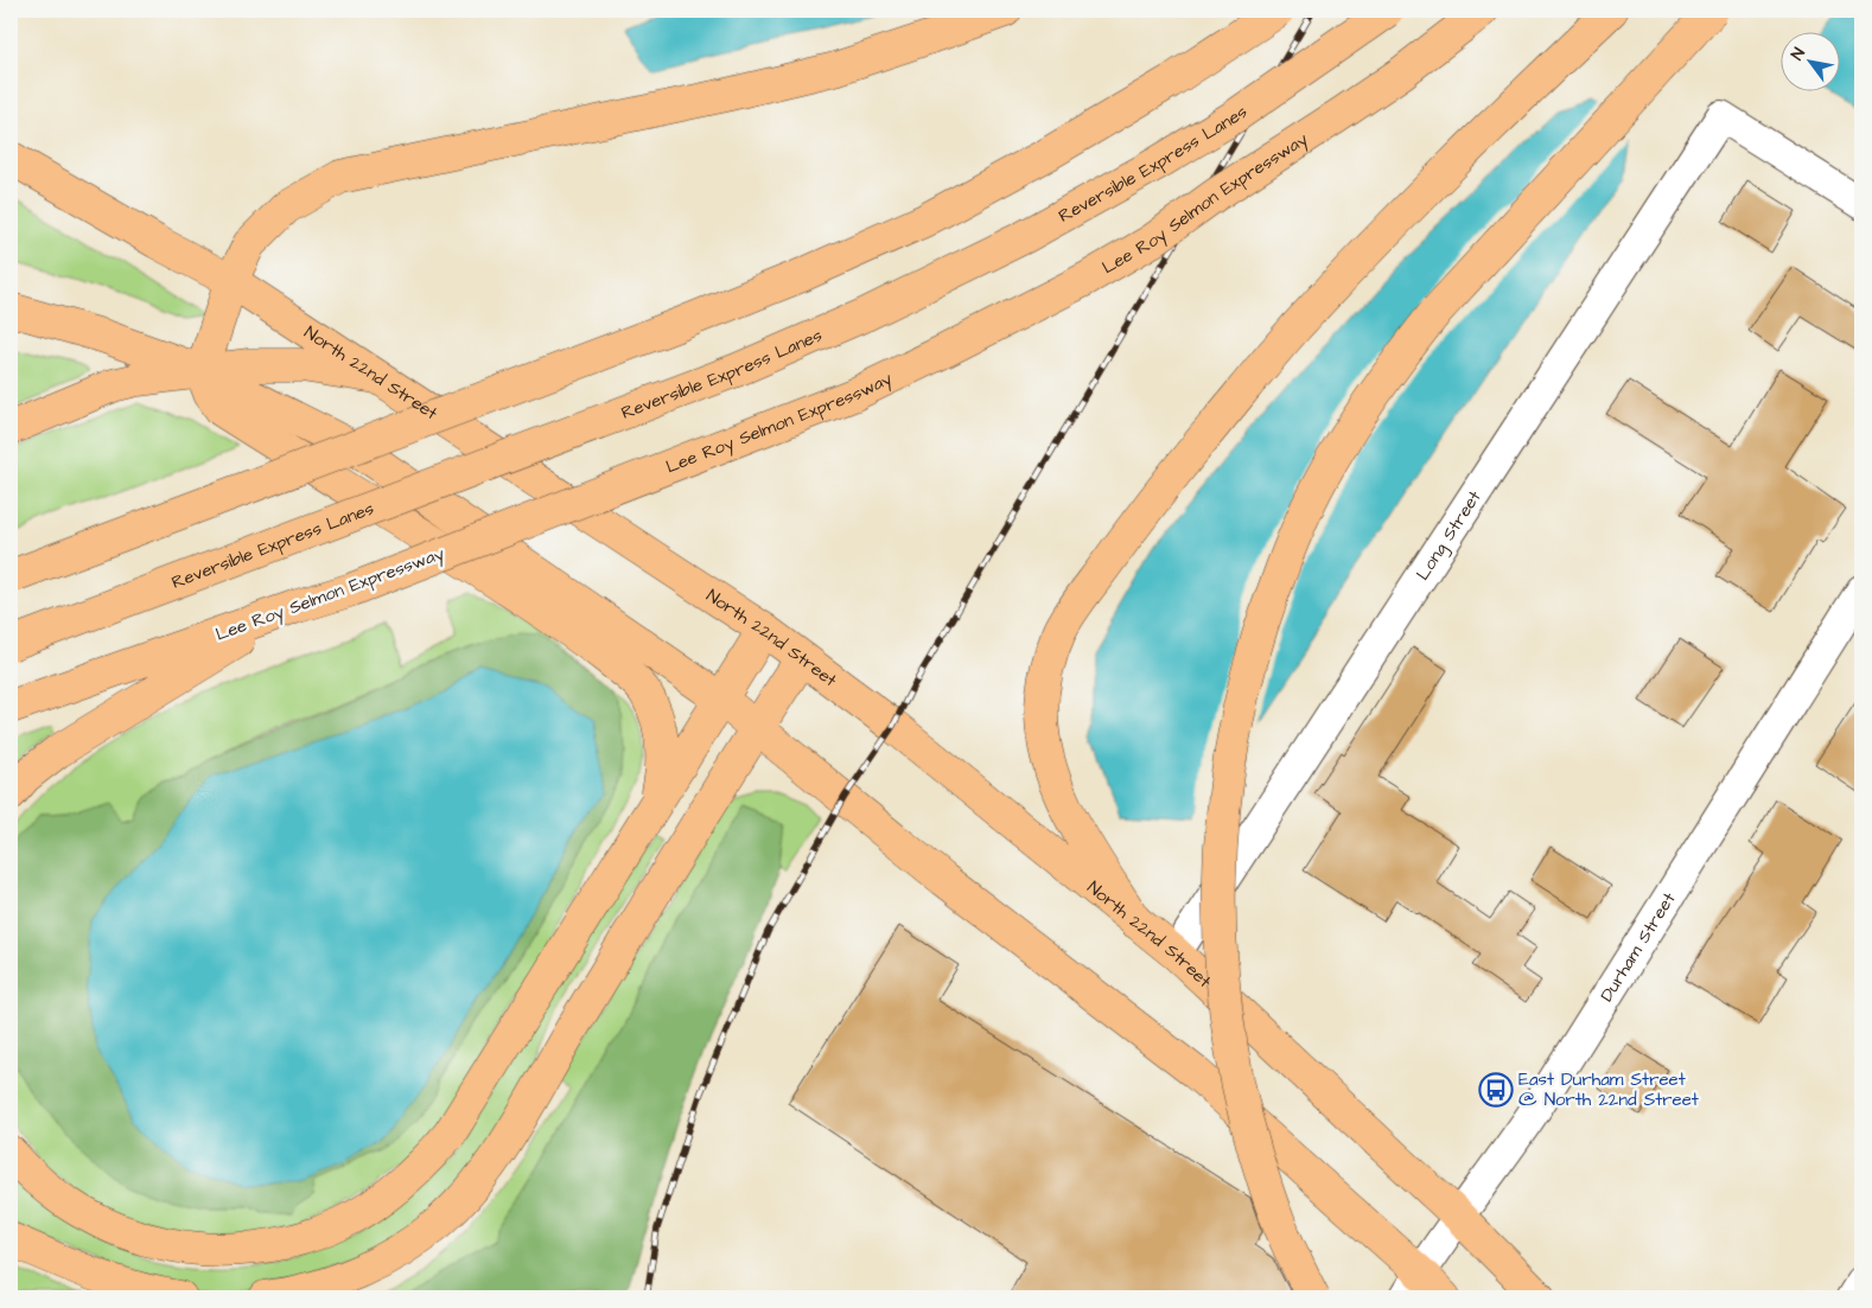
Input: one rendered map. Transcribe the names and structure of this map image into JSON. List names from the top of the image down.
{
  "streets": {
    "main road": ["Reversible Express Lanes", "Lee Roy Selmon Expressway", "North 22nd Street"],
    "street": ["Long Street", "Durham Street"]
  },
  "crossings": [
    ["North 22nd Street", "Long Street"],
    ["North 22nd Street", "Durham Street"]
  ],
  "places": {
    "bus stop": ["East Durham Street @ North 22nd Street"]
  },
  "north": "top left"
}
